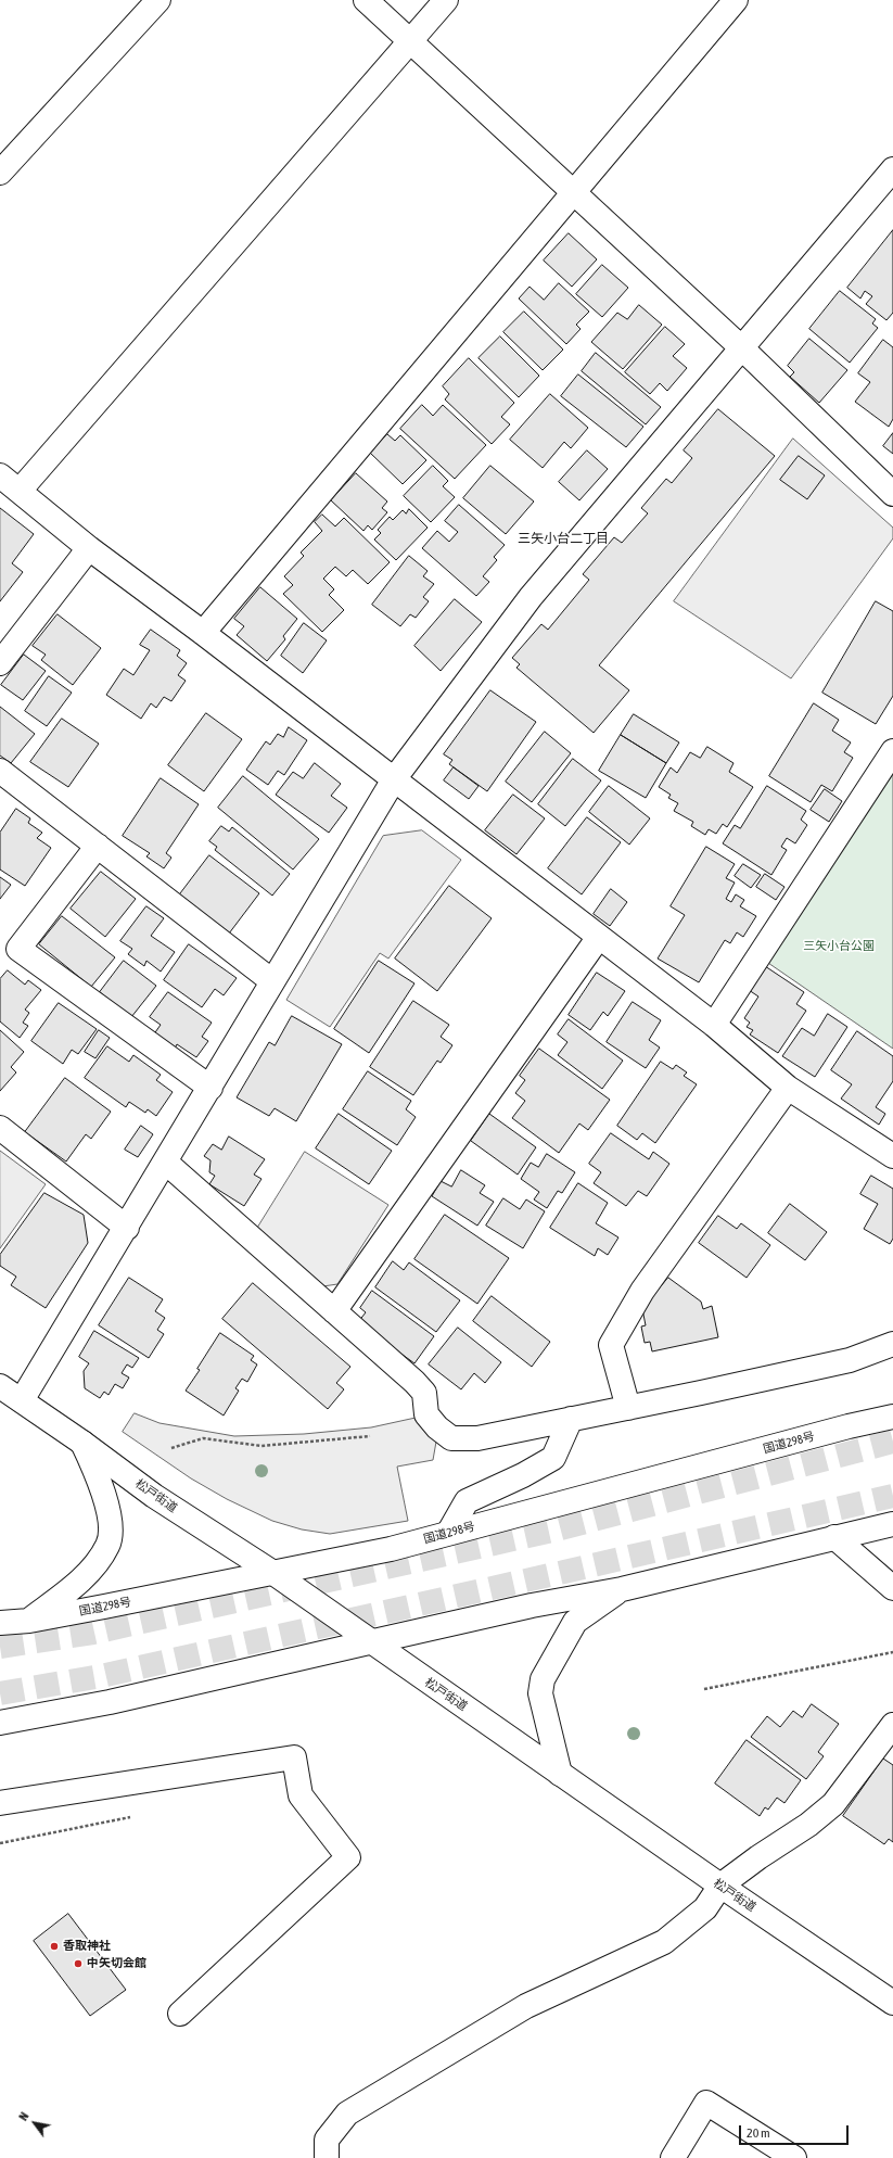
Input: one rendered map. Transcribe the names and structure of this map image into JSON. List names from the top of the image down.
{
  "streets": {
    "main road": ["国道298号", "松戸街道"]
  },
  "crossings": [
    ["国道298号", "松戸街道"]
  ],
  "districts": ["三矢小台二丁目"],
  "parks": ["三矢小台公園"],
  "places": ["香取神社", "中矢切会館"],
  "scale_bar": "20 m",
  "north": "top left"
}
